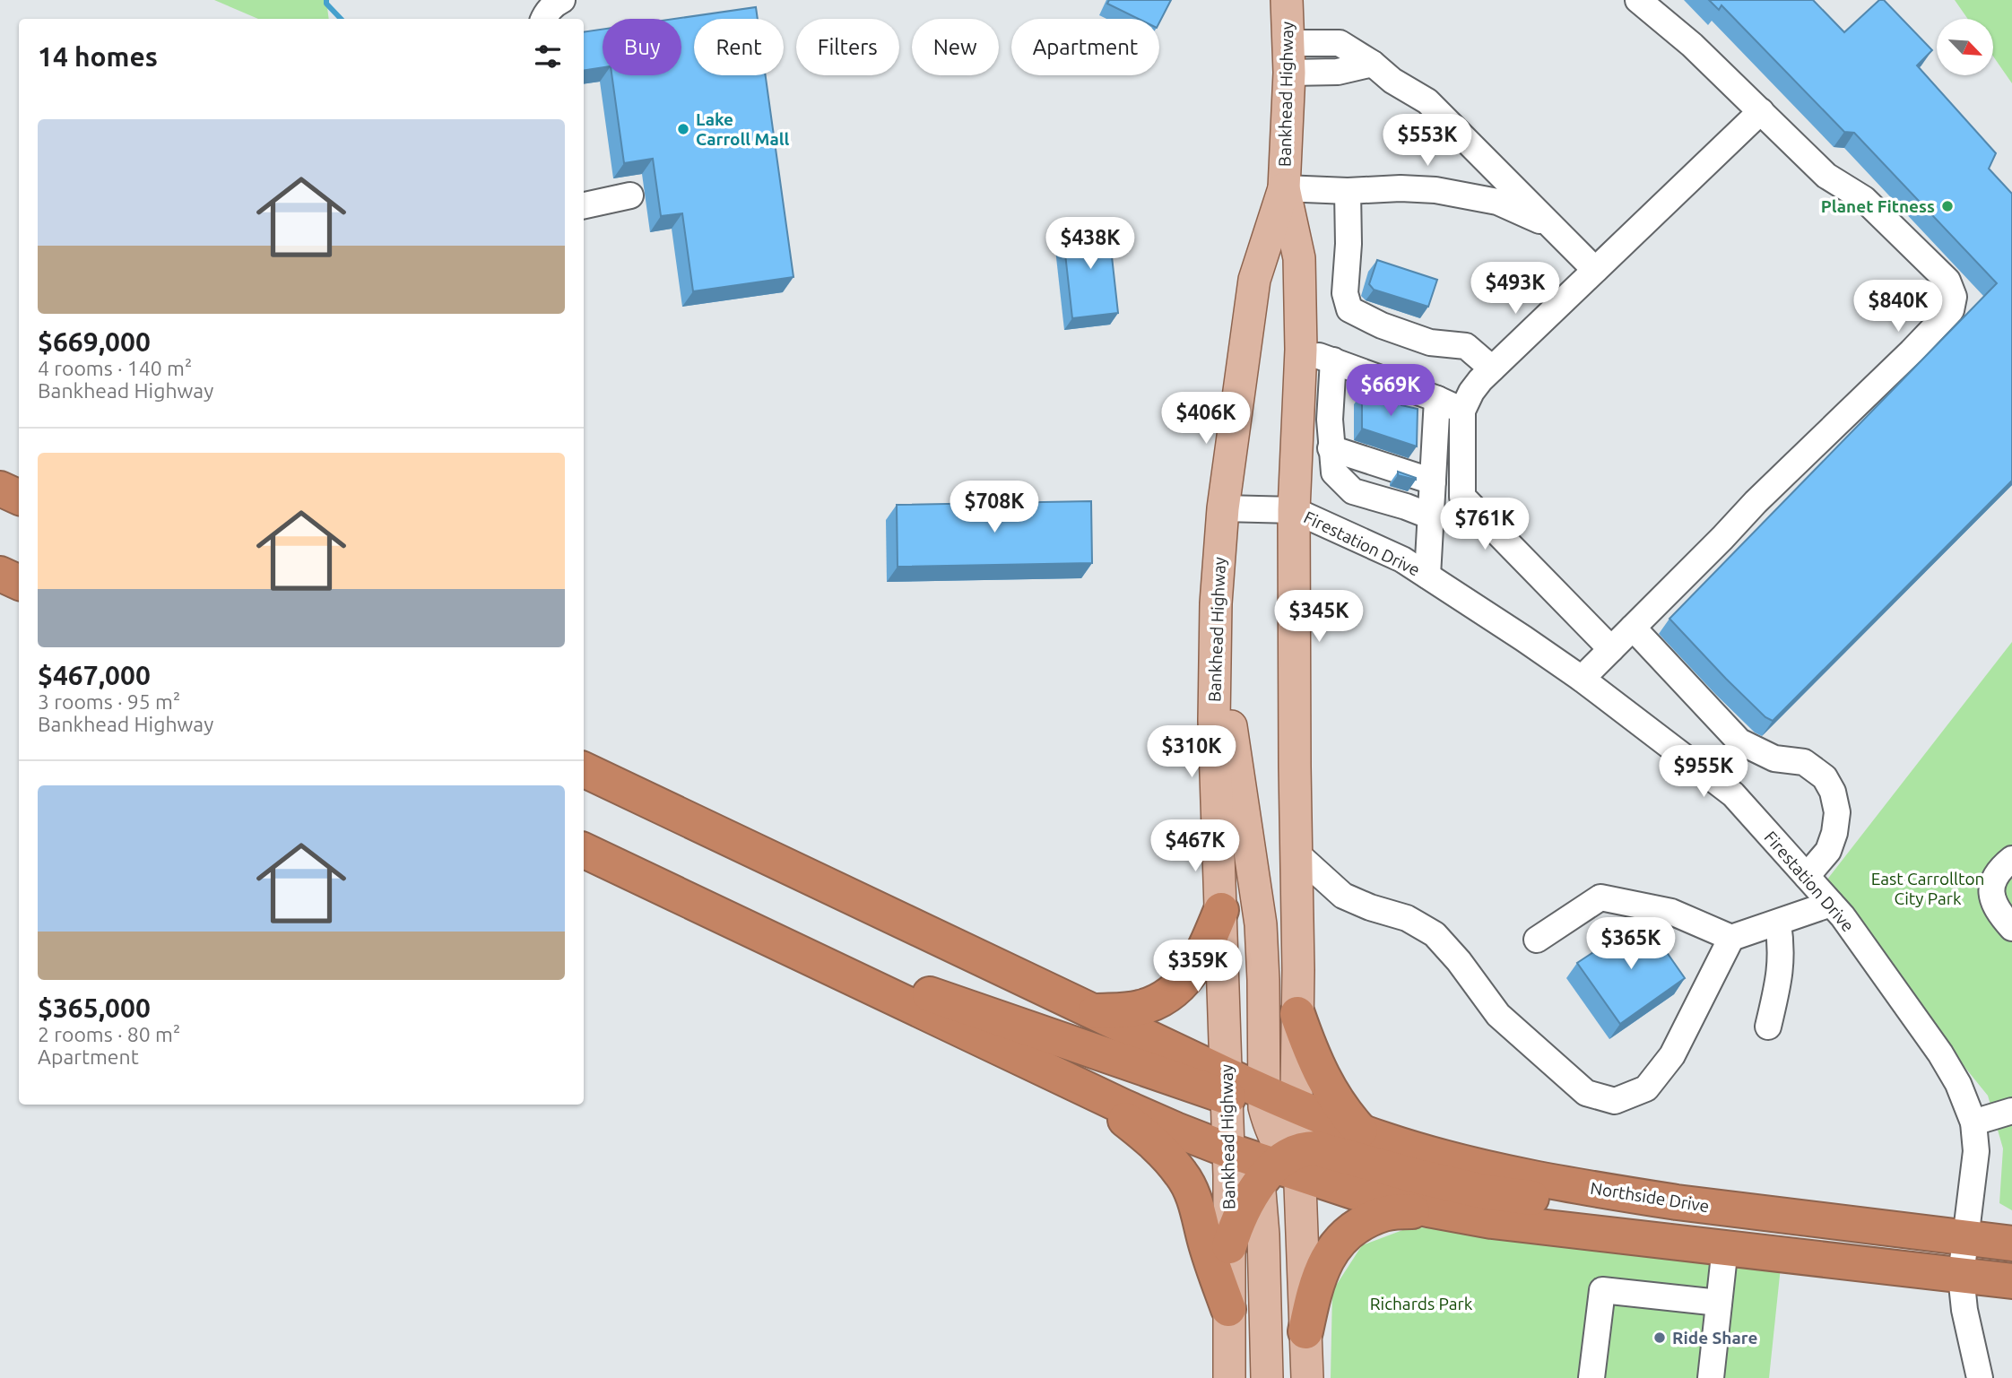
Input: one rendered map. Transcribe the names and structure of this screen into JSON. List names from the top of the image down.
{
  "streets": {
    "highway": ["Northside Drive"],
    "main road": ["Bankhead Highway"],
    "street": ["Firestation Drive"]
  },
  "crossings": [
    ["Bankhead Highway", "Firestation Drive"],
    ["Bankhead Highway", "Northside Drive"],
    ["Firestation Drive", "Northside Drive"]
  ],
  "parks": ["East Carrollton City Park", "Richards Park"],
  "places": ["Lake Carroll Mall", "Planet Fitness", "Ride Share"],
  "north": "bottom right",
  "page": {
    "chip": [
      "Buy",
      "Rent",
      "Filters",
      "New",
      "Apartment"
    ],
    "heading": "14 homes",
    "list": [
      {
        "name": "$669,000",
        "note": "4 rooms · 140 m² · Bankhead Highway"
      },
      {
        "name": "$467,000",
        "note": "3 rooms · 95 m² · Bankhead Highway"
      },
      {
        "name": "$365,000",
        "note": "2 rooms · 80 m² · Apartment"
      }
    ],
    "price": [
      "$553K",
      "$438K",
      "$493K",
      "$840K",
      "$669K",
      "$406K",
      "$708K",
      "$761K",
      "$345K",
      "$310K",
      "$955K",
      "$467K",
      "$365K",
      "$359K"
    ]
  }
}
